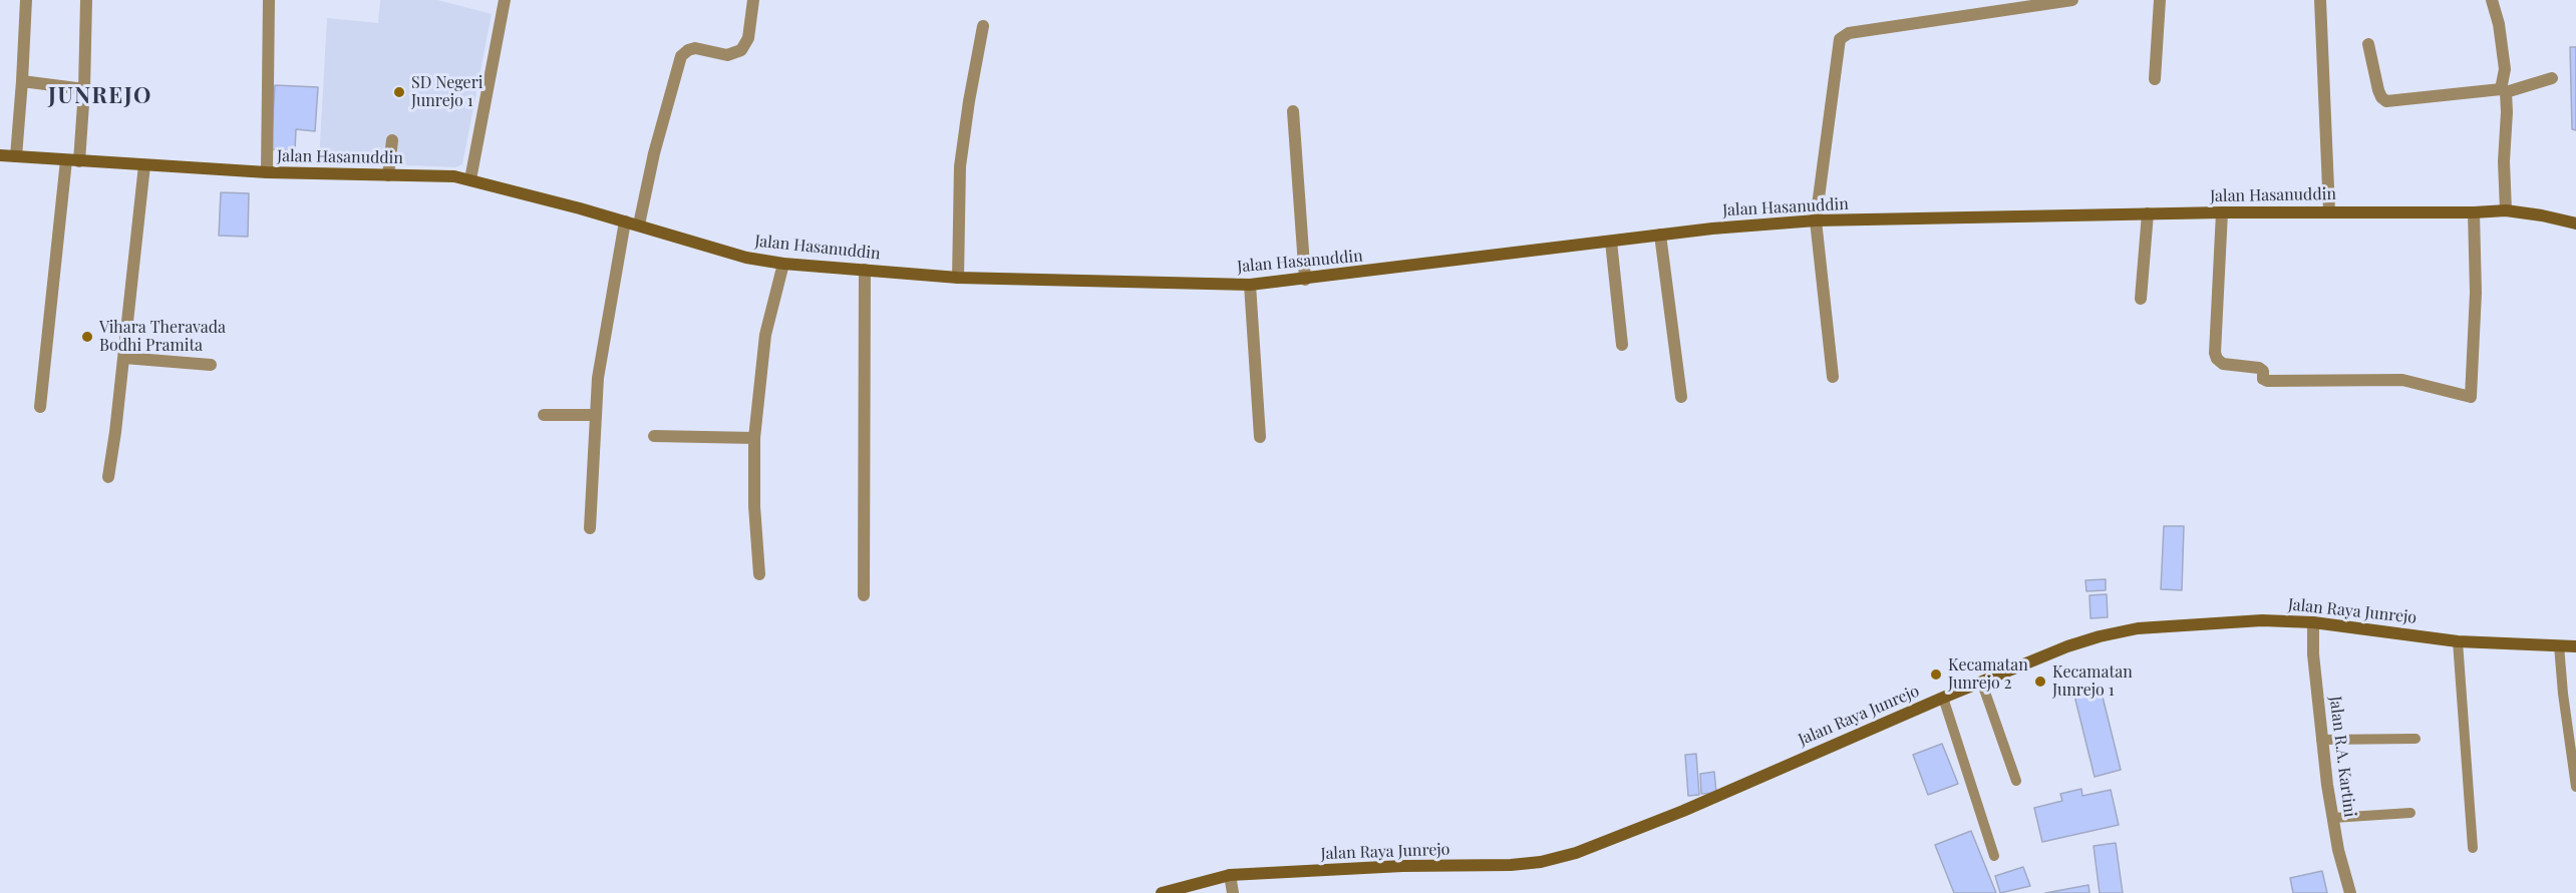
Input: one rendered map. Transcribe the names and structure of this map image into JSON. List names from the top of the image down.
{
  "streets": {
    "main road": ["Jalan Hasanuddin", "Jalan Raya Junrejo"],
    "street": ["Jalan R.A. Kartini"]
  },
  "crossings": [
    ["Jalan Raya Junrejo", "Jalan R.A. Kartini"]
  ],
  "districts": ["JUNREJO"],
  "places": [
    "SD Negeri Junrejo 1",
    "Vihara Theravada Bodhi Pramita",
    "Kecamatan Junrejo 2",
    "Kecamatan Junrejo 1"
  ]
}
